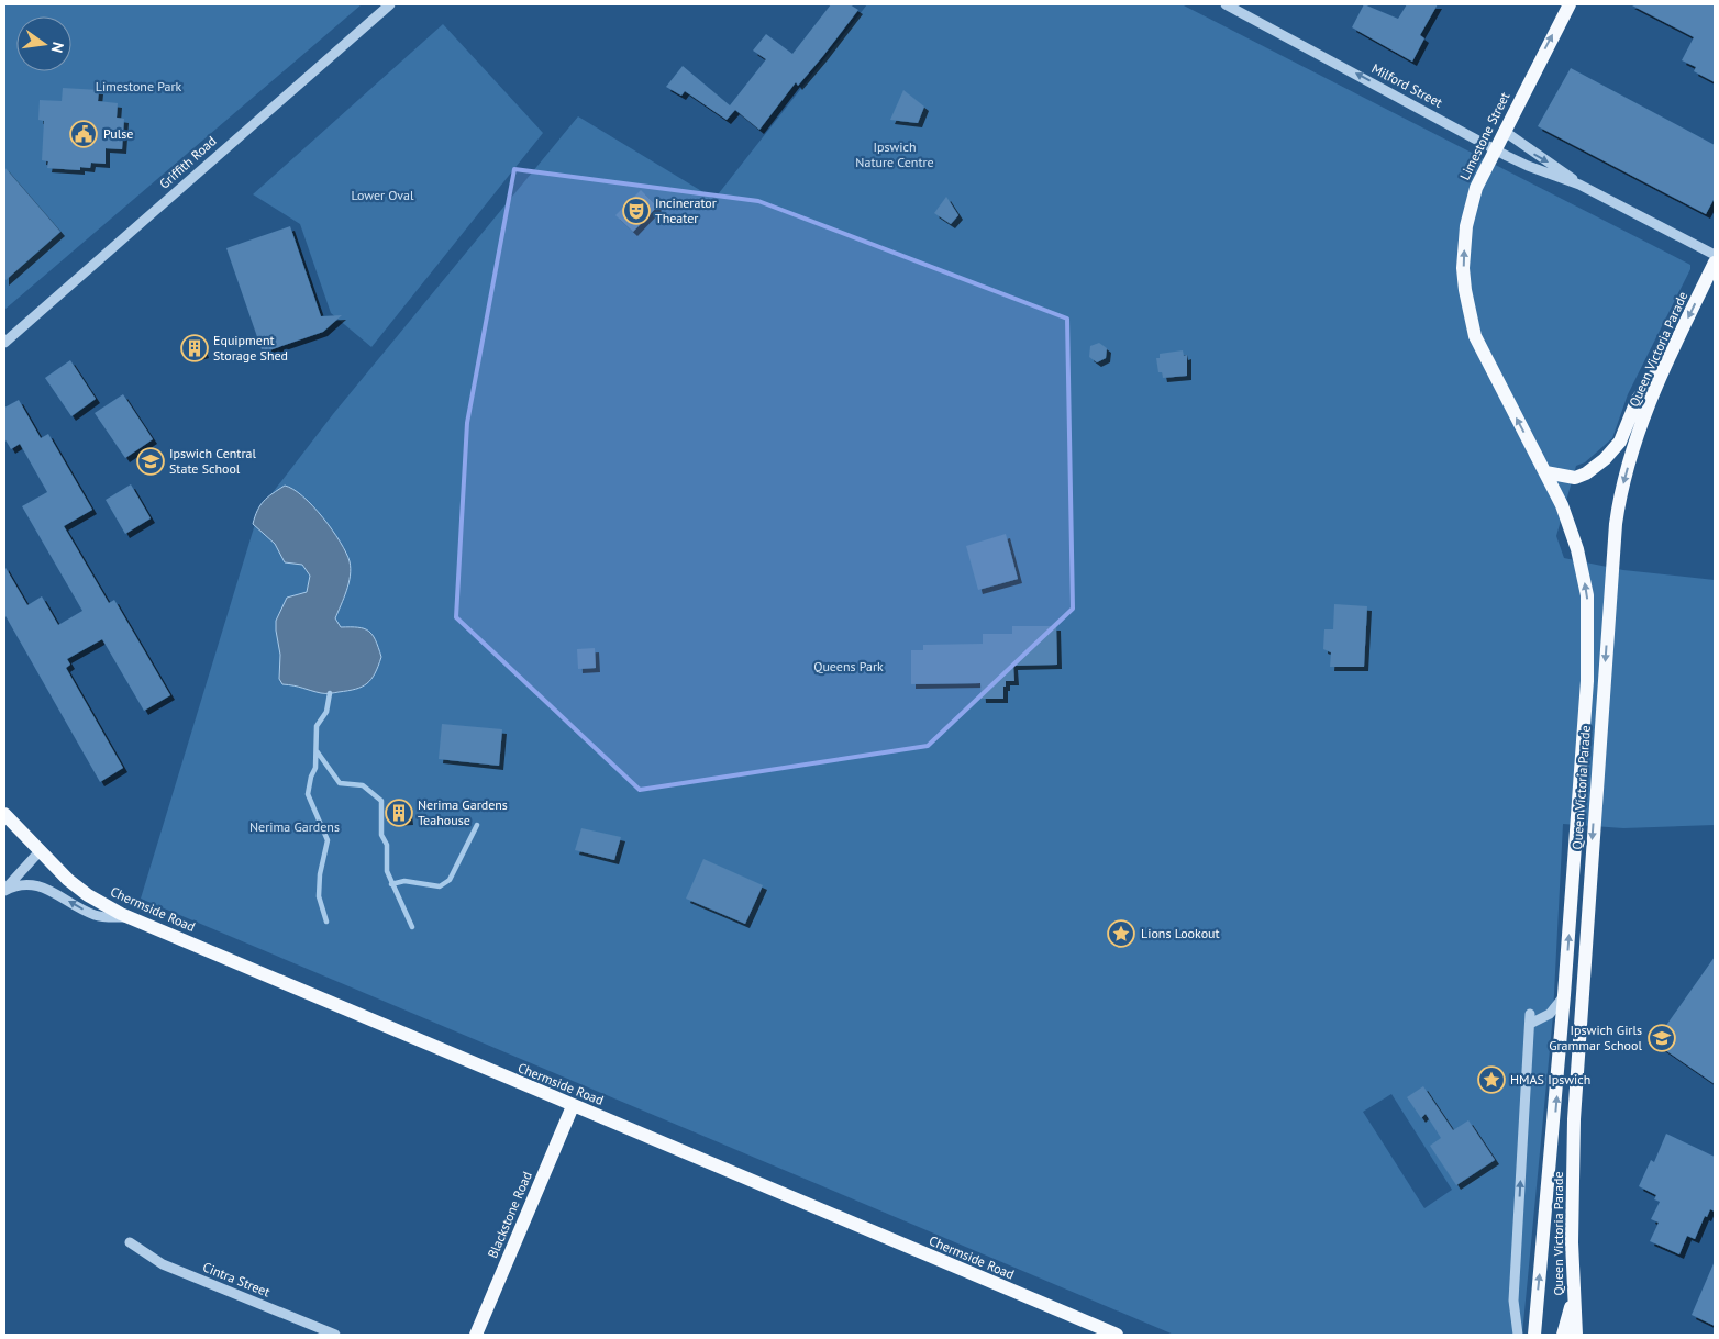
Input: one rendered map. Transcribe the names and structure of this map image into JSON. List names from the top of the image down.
{
  "streets": {
    "main road": [
      "Limestone Street",
      "Queen Victoria Parade",
      "Chermside Road",
      "Blackstone Road"
    ],
    "street": ["Milford Street", "Griffith Road", "Cintra Street"]
  },
  "crossings": [
    ["Milford Street", "Limestone Street"],
    ["Limestone Street", "Queen Victoria Parade"],
    ["Chermside Road", "Blackstone Road"]
  ],
  "one_way": ["Limestone Street"],
  "parks": [
    "Limestone Park",
    "Ipswich Nature Centre",
    "Lower Oval",
    "Queens Park",
    "Nerima Gardens"
  ],
  "places": {
    "public building": ["Pulse"],
    "theatre": ["Incinerator Theater"],
    "building": ["Equipment Storage Shed", "Nerima Gardens Teahouse"],
    "school or university": ["Ipswich Central State School", "Ipswich Girls Grammar School"],
    "place": ["Lions Lookout", "HMAS Ipswich"]
  },
  "north": "right"
}
